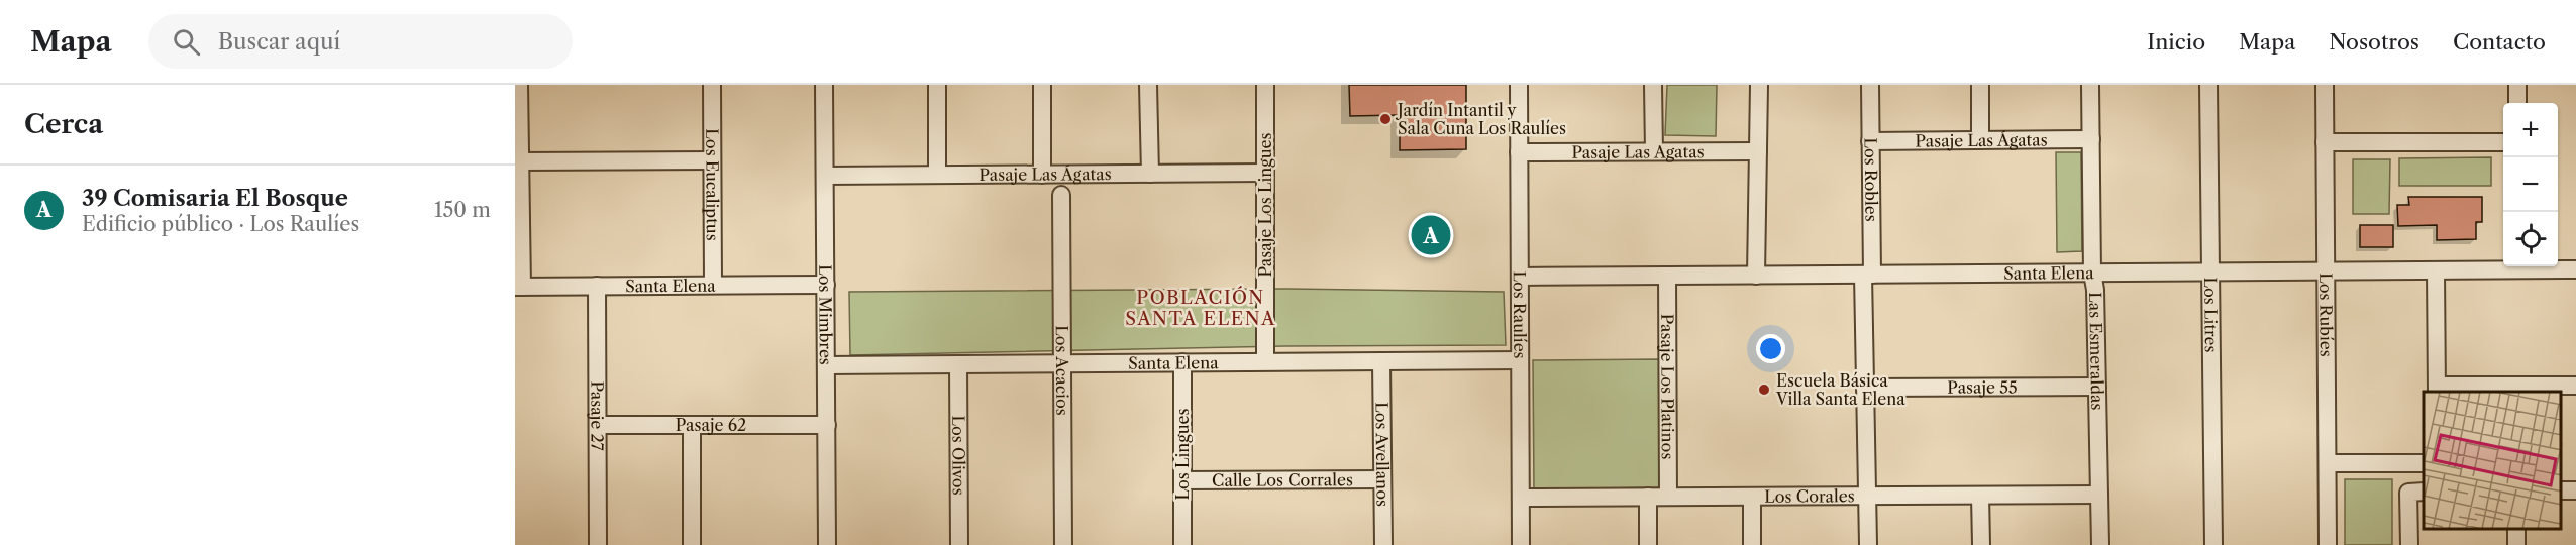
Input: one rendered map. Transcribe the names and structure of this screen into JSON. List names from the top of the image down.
{
  "streets": {
    "street": [
      "Pasaje Las Ágatas",
      "Pasaje Las Agatas",
      "Los Robles",
      "Los Eucaliptus",
      "Pasaje Los Lingues",
      "Santa Elena",
      "Los Mimbres",
      "Los Raulíes",
      "Los Litres",
      "Los Rubíes",
      "Las Esmeraldas",
      "Los Acacios",
      "Pasaje Los Platinos",
      "Pasaje 55",
      "Pasaje 27",
      "Pasaje 62",
      "Los Avellanos",
      "Los Olivos",
      "Los Lingues",
      "Calle Los Corrales",
      "Los Corales"
    ]
  },
  "crossings": [
    ["Pasaje Las Ágatas", "Los Robles"],
    ["Pasaje Las Ágatas", "Pasaje Los Lingues"],
    ["Pasaje Las Ágatas", "Los Mimbres"],
    ["Pasaje Las Ágatas", "Las Esmeraldas"],
    ["Pasaje Las Agatas", "Los Raulíes"],
    ["Los Robles", "Santa Elena"],
    ["Los Robles", "Pasaje 55"],
    ["Los Robles", "Los Corales"],
    ["Los Eucaliptus", "Santa Elena"],
    ["Pasaje Los Lingues", "Santa Elena"],
    ["Santa Elena", "Los Mimbres"],
    ["Santa Elena", "Los Raulíes"],
    ["Santa Elena", "Los Litres"],
    ["Santa Elena", "Los Rubíes"],
    ["Santa Elena", "Las Esmeraldas"],
    ["Santa Elena", "Los Acacios"],
    ["Santa Elena", "Pasaje Los Platinos"],
    ["Santa Elena", "Pasaje 27"],
    ["Santa Elena", "Los Avellanos"],
    ["Santa Elena", "Los Olivos"],
    ["Santa Elena", "Los Lingues"],
    ["Los Mimbres", "Pasaje 62"],
    ["Los Raulíes", "Los Corales"],
    ["Las Esmeraldas", "Pasaje 55"],
    ["Las Esmeraldas", "Los Corales"],
    ["Pasaje Los Platinos", "Los Corales"],
    ["Pasaje 27", "Pasaje 62"],
    ["Los Avellanos", "Calle Los Corrales"],
    ["Los Lingues", "Calle Los Corrales"]
  ],
  "districts": ["POBLACIÓN SANTA ELENA"],
  "places": ["Jardín Intantil y Sala Cuna Los Raulíes", "Escuela Básica Villa Santa Elena"],
  "page": {
    "header": "Mapa",
    "search": "Buscar aquí",
    "nav": [
      "Inicio",
      "Mapa",
      "Nosotros",
      "Contacto"
    ],
    "heading": "Cerca",
    "map_buttons": ["+", "−"],
    "list": [
      {
        "mark": "A",
        "name": "39 Comisaria El Bosque",
        "note": "Edificio público · Los Raulíes",
        "value": "150 m"
      }
    ],
    "pins": "A"
  }
}
